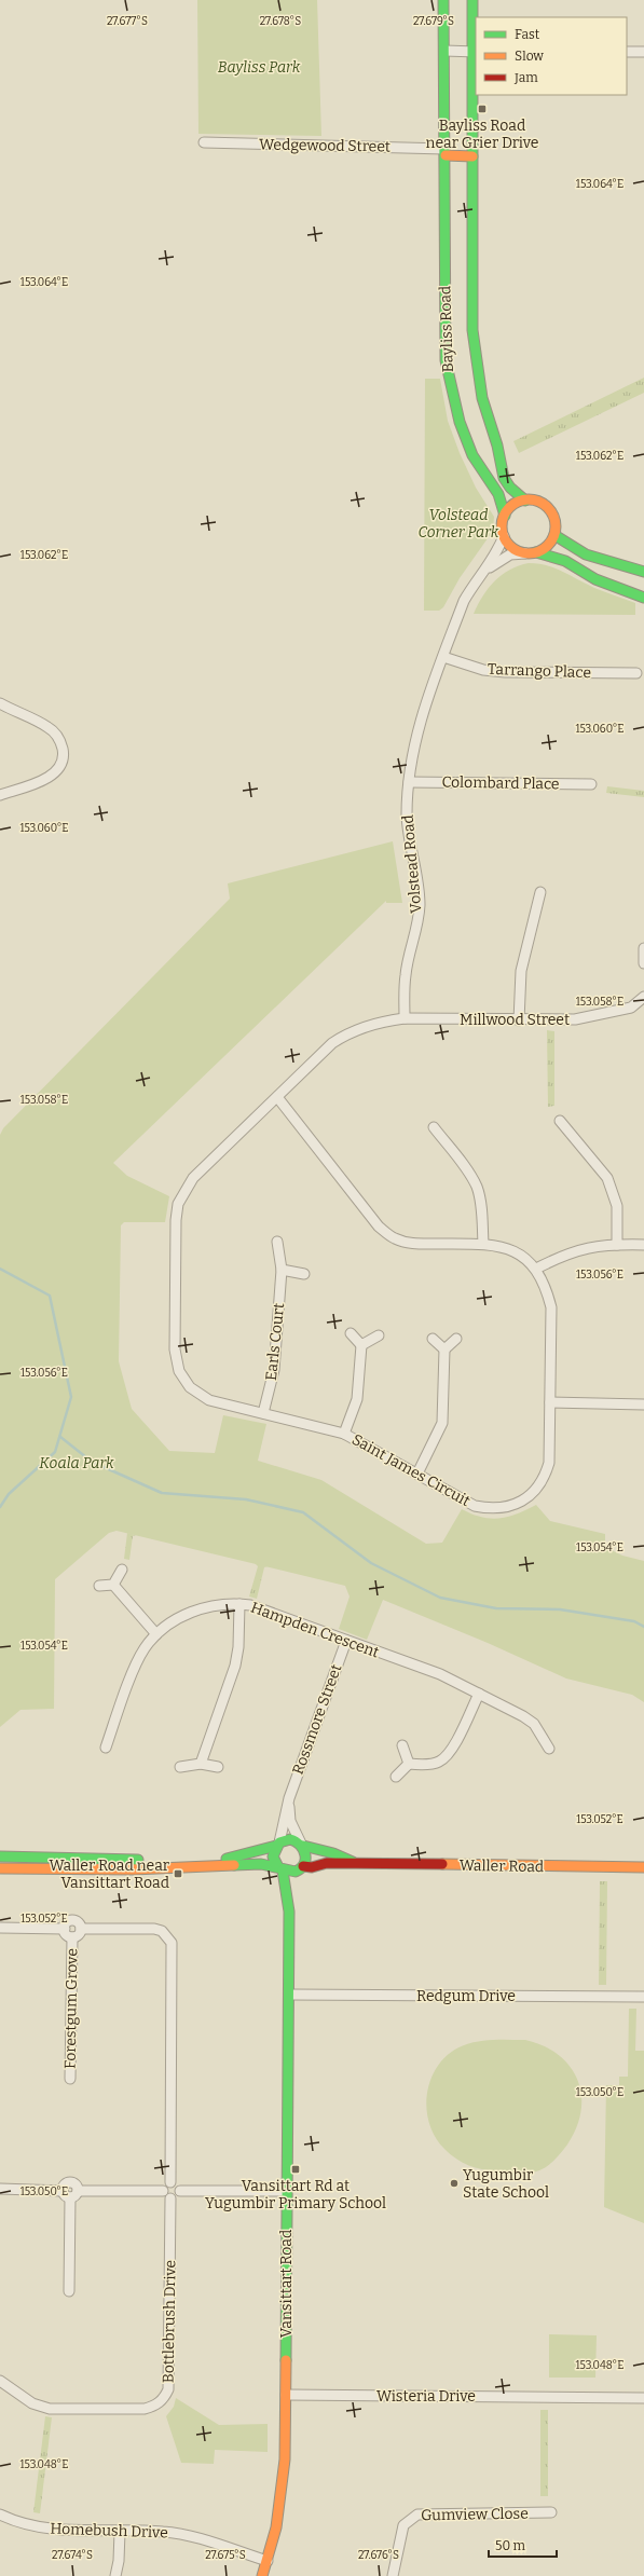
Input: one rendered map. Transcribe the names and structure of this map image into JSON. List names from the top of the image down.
{
  "streets": {
    "street": [
      "Wedgewood Street",
      "Bayliss Road",
      "Tarrango Place",
      "Colombard Place",
      "Volstead Road",
      "Millwood Street",
      "Earls Court",
      "Saint James Circuit",
      "Hampden Crescent",
      "Rossmore Street",
      "Waller Road",
      "Redgum Drive",
      "Forestgum Grove",
      "Vansittart Road",
      "Bottlebrush Drive",
      "Wisteria Drive",
      "Gumview Close",
      "Homebush Drive"
    ]
  },
  "crossings": [
    ["Wedgewood Street", "Bayliss Road"],
    ["Bayliss Road", "Volstead Road"],
    ["Tarrango Place", "Volstead Road"],
    ["Colombard Place", "Volstead Road"],
    ["Volstead Road", "Millwood Street"],
    ["Volstead Road", "Saint James Circuit"],
    ["Millwood Street", "Saint James Circuit"],
    ["Earls Court", "Saint James Circuit"],
    ["Hampden Crescent", "Rossmore Street"],
    ["Rossmore Street", "Waller Road"],
    ["Rossmore Street", "Vansittart Road"],
    ["Waller Road", "Vansittart Road"],
    ["Redgum Drive", "Vansittart Road"],
    ["Vansittart Road", "Wisteria Drive"],
    ["Vansittart Road", "Homebush Drive"]
  ],
  "parks": ["Bayliss Park", "Volstead Corner Park", "Koala Park"],
  "places": {
    "transit": ["Bayliss Road near Grier Drive", "Waller Road near Vansittart Road", "Vansittart Rd at Yugumbir Primary School"],
    "other": ["Yugumbir State School"]
  },
  "legend": ["Fast", "Slow", "Jam"],
  "scale_bar": "50 m",
  "coordinates": [
    "27.679°S",
    "27.677°S",
    "27.678°S",
    "153.064°E",
    "153.062°E",
    "153.060°E",
    "153.058°E",
    "153.056°E",
    "153.054°E",
    "153.052°E",
    "153.050°E",
    "153.048°E",
    "27.674°S",
    "27.675°S",
    "27.676°S"
  ]
}
